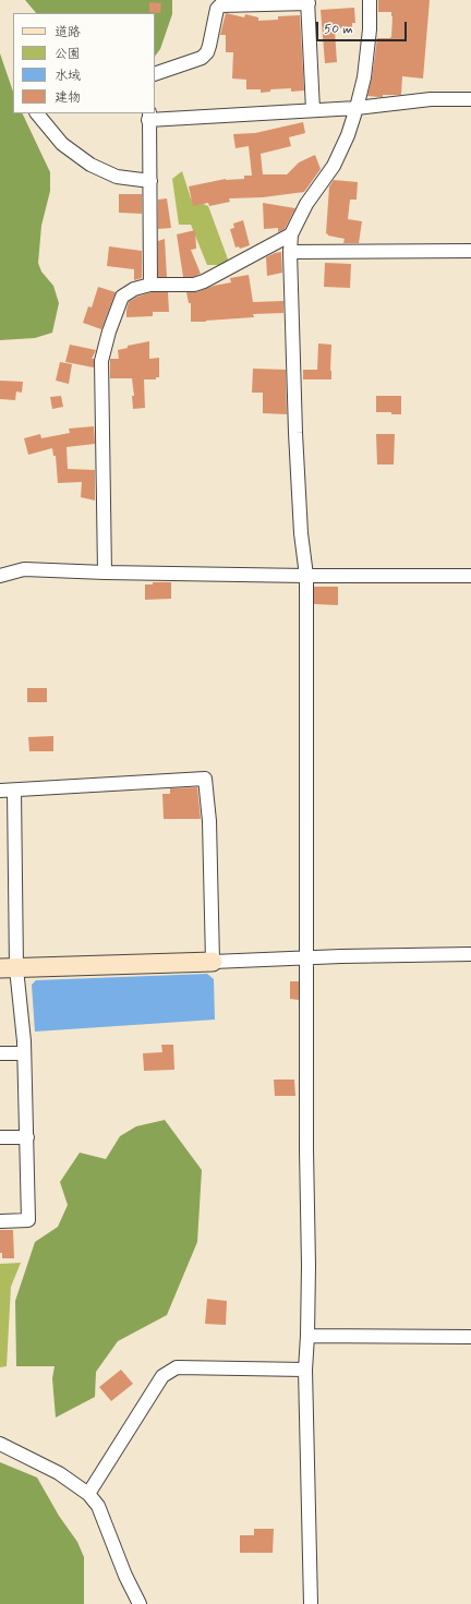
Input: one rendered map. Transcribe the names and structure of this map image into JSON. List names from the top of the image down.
{
  "legend": [
    "道路",
    "公園",
    "水域",
    "建物"
  ],
  "scale_bar": "50 m"
}
